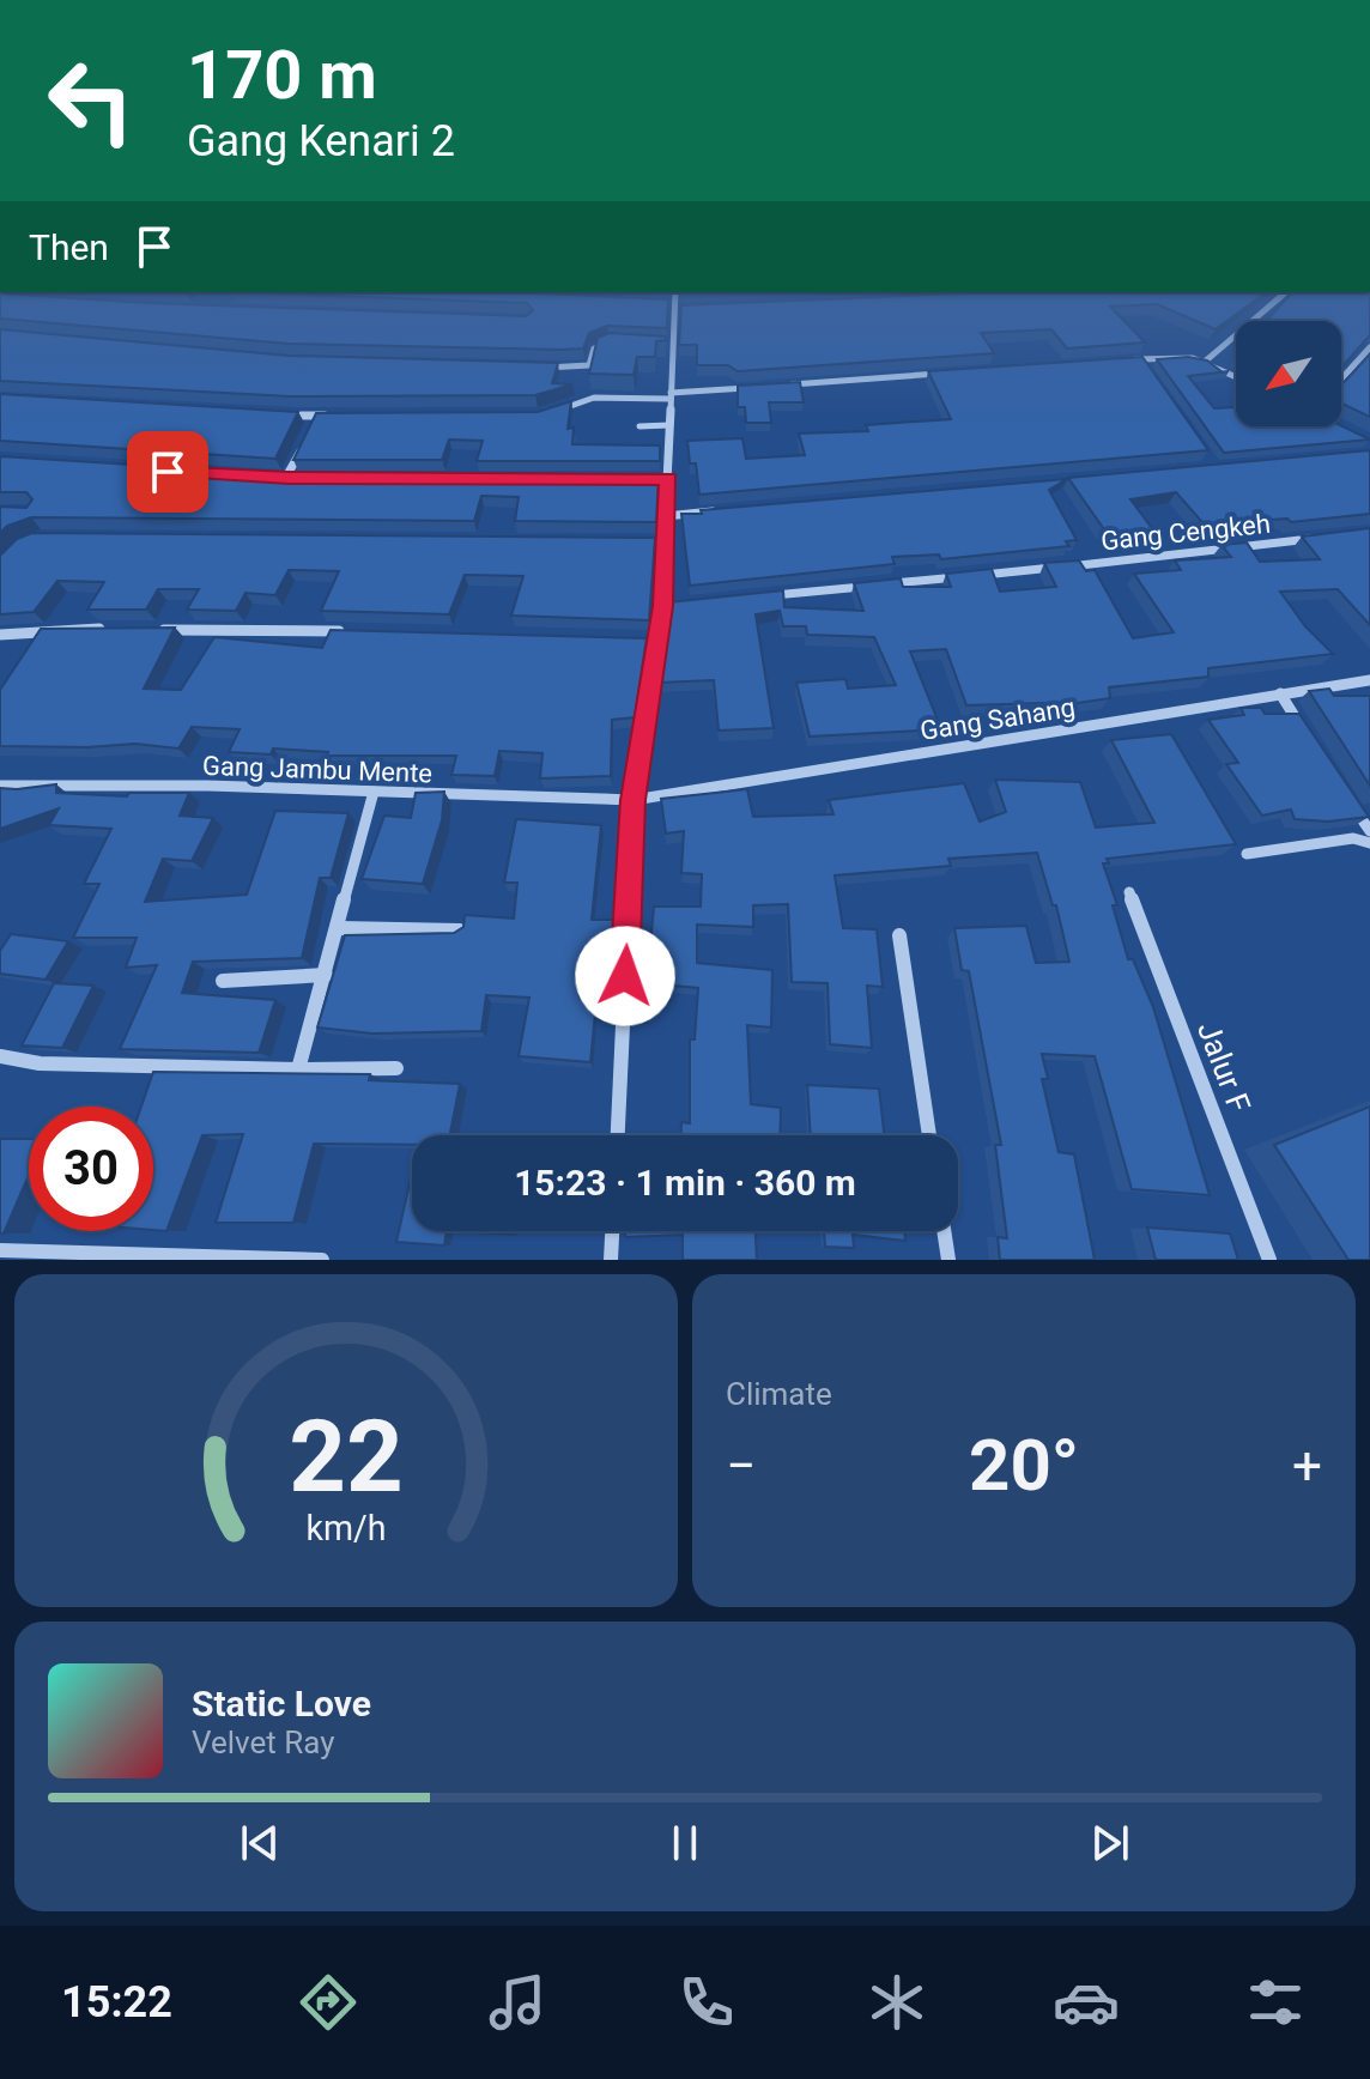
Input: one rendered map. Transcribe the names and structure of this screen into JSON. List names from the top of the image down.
{
  "streets": {
    "street": [
      "Gang Cengkeh",
      "Gang Sahang",
      "Gang Jambu Mente",
      "Jalur F"
    ]
  },
  "crossings": [
    ["Gang Sahang", "Gang Jambu Mente"]
  ],
  "north": "bottom left",
  "page": {
    "turn": ["170 m", "Gang Kenari 2"],
    "then": "Then",
    "limit": "30",
    "trip": "15:23 · 1 min · 360 m",
    "tile": "Climate",
    "heat": ["−", "20°", "+"],
    "song": ["Static Love", "Velvet Ray"],
    "tabs": "15:22",
    "gauge": ["22", "km/h"]
  }
}
